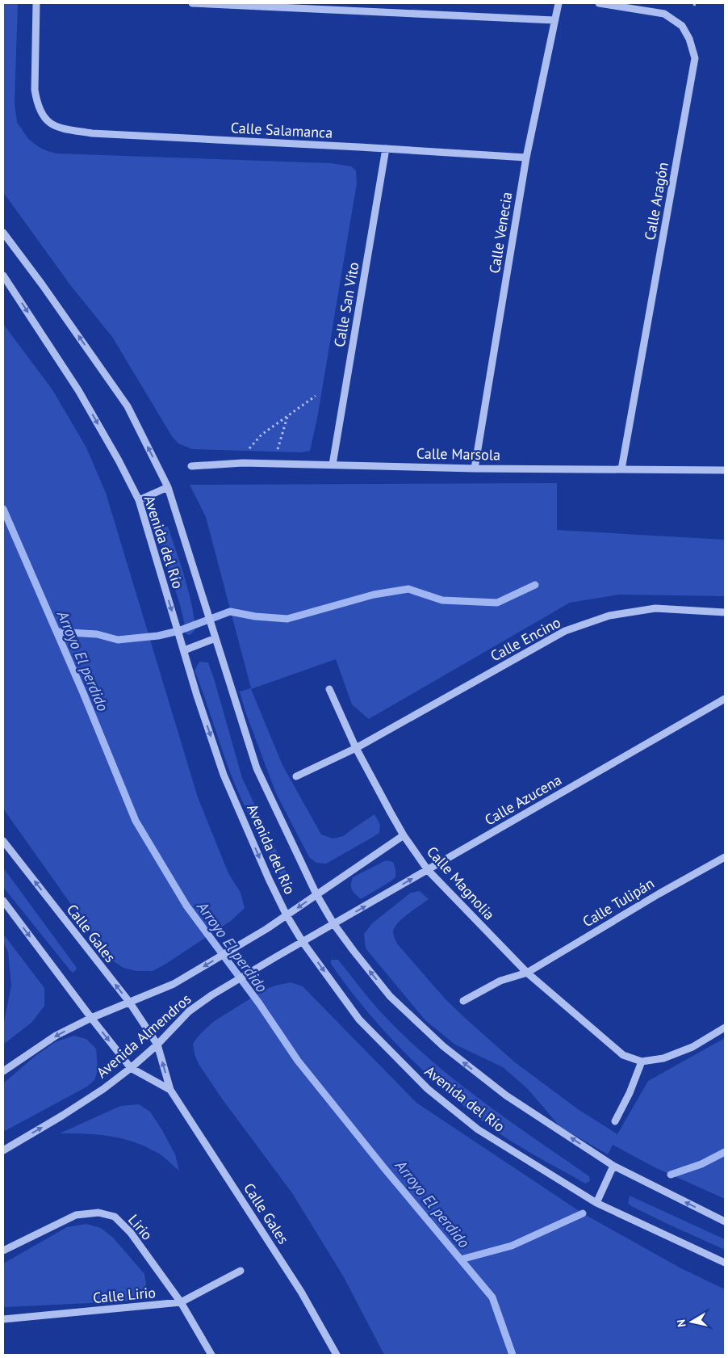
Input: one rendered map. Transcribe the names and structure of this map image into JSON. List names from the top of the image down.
{
  "streets": {
    "street": [
      "Calle Salamanca",
      "Calle Aragón",
      "Calle Venecia",
      "Calle San Vito",
      "Calle Marsola",
      "Avenida del Río",
      "Calle Encino",
      "Calle Azucena",
      "Calle Magnolia",
      "Calle Tulipán",
      "Calle Gales",
      "Avenida Almendros",
      "Lirio",
      "Calle Lirio"
    ]
  },
  "crossings": [
    ["Calle Salamanca", "Calle Venecia"],
    ["Calle Salamanca", "Calle San Vito"],
    ["Calle Aragón", "Calle Marsola"],
    ["Calle Venecia", "Calle Marsola"],
    ["Calle San Vito", "Calle Marsola"],
    ["Avenida del Río", "Calle Azucena"],
    ["Avenida del Río", "Avenida Almendros"],
    ["Calle Encino", "Calle Magnolia"],
    ["Calle Azucena", "Calle Magnolia"],
    ["Calle Azucena", "Avenida Almendros"],
    ["Calle Magnolia", "Calle Tulipán"],
    ["Calle Gales", "Avenida Almendros"],
    ["Lirio", "Calle Lirio"]
  ],
  "water": ["Arroyo El perdido"],
  "north": "left"
}
